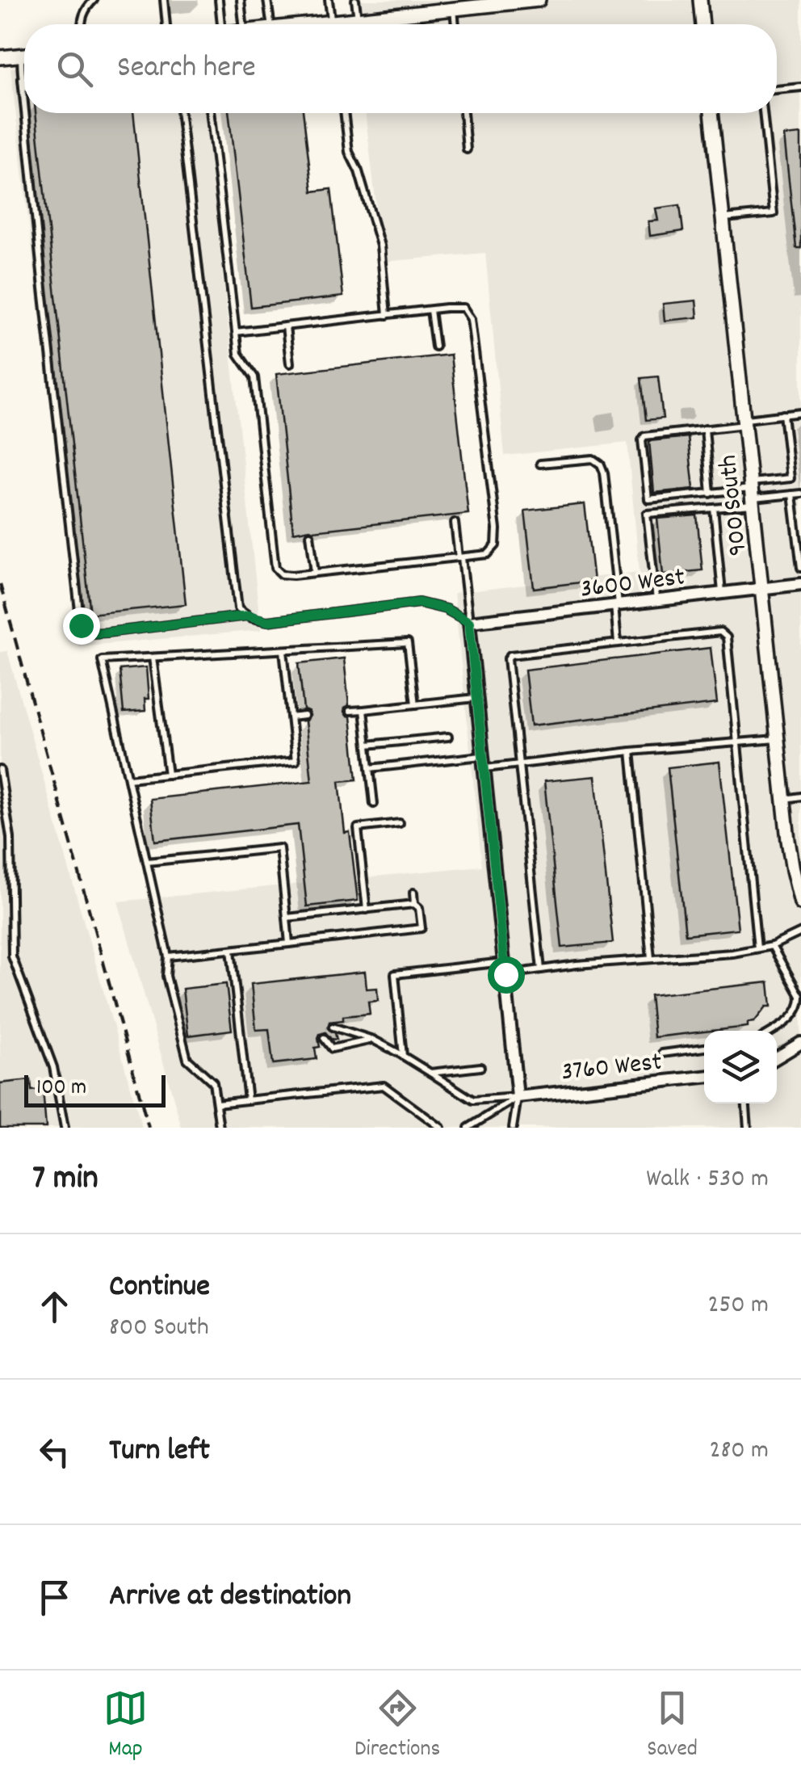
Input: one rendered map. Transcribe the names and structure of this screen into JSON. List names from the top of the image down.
{
  "streets": {
    "street": ["900 South", "3600 West", "3760 West"]
  },
  "crossings": [
    ["900 South", "3600 West"]
  ],
  "scale_bar": "100 m",
  "page": {
    "search": "Search here",
    "scale": "100 m",
    "heading": ["7 min", "Walk · 530 m"],
    "list": [
      ["Continue", "800 South", "250 m"],
      ["Turn left", "280 m"],
      "Arrive at destination"
    ],
    "nav": ["Map", "Directions", "Saved"]
  }
}
